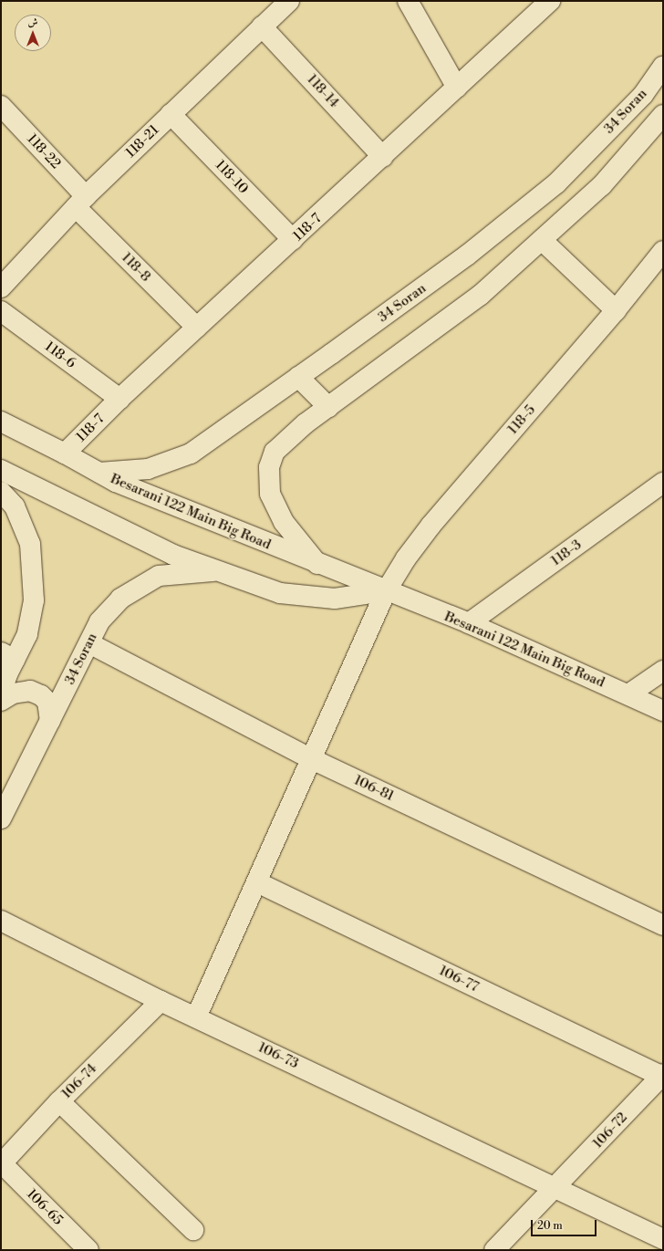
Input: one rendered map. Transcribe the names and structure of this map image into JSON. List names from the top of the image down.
{
  "streets": {
    "street": [
      "118-14",
      "34 Soran",
      "118-21",
      "118-22",
      "118-10",
      "118-7",
      "118-8",
      "118-6",
      "118-5",
      "Besarani 122 Main Big Road",
      "118-3",
      "106-81",
      "106-77",
      "106-73",
      "106-74",
      "106-72",
      "106-65"
    ]
  },
  "crossings": [
    ["118-14", "118-21"],
    ["118-14", "118-7"],
    ["34 Soran", "Besarani 122 Main Big Road"],
    ["34 Soran", "106-81"],
    ["118-21", "118-22"],
    ["118-21", "118-10"],
    ["118-21", "118-8"],
    ["118-22", "118-8"],
    ["118-10", "118-7"],
    ["118-7", "118-8"],
    ["118-7", "118-6"],
    ["118-7", "Besarani 122 Main Big Road"],
    ["118-5", "Besarani 122 Main Big Road"],
    ["118-5", "106-81"],
    ["118-5", "106-77"],
    ["118-5", "106-73"],
    ["Besarani 122 Main Big Road", "118-3"],
    ["106-77", "106-72"],
    ["106-73", "106-74"],
    ["106-73", "106-72"],
    ["106-74", "106-65"]
  ],
  "scale_bar": "20 m",
  "north": "top"
}
